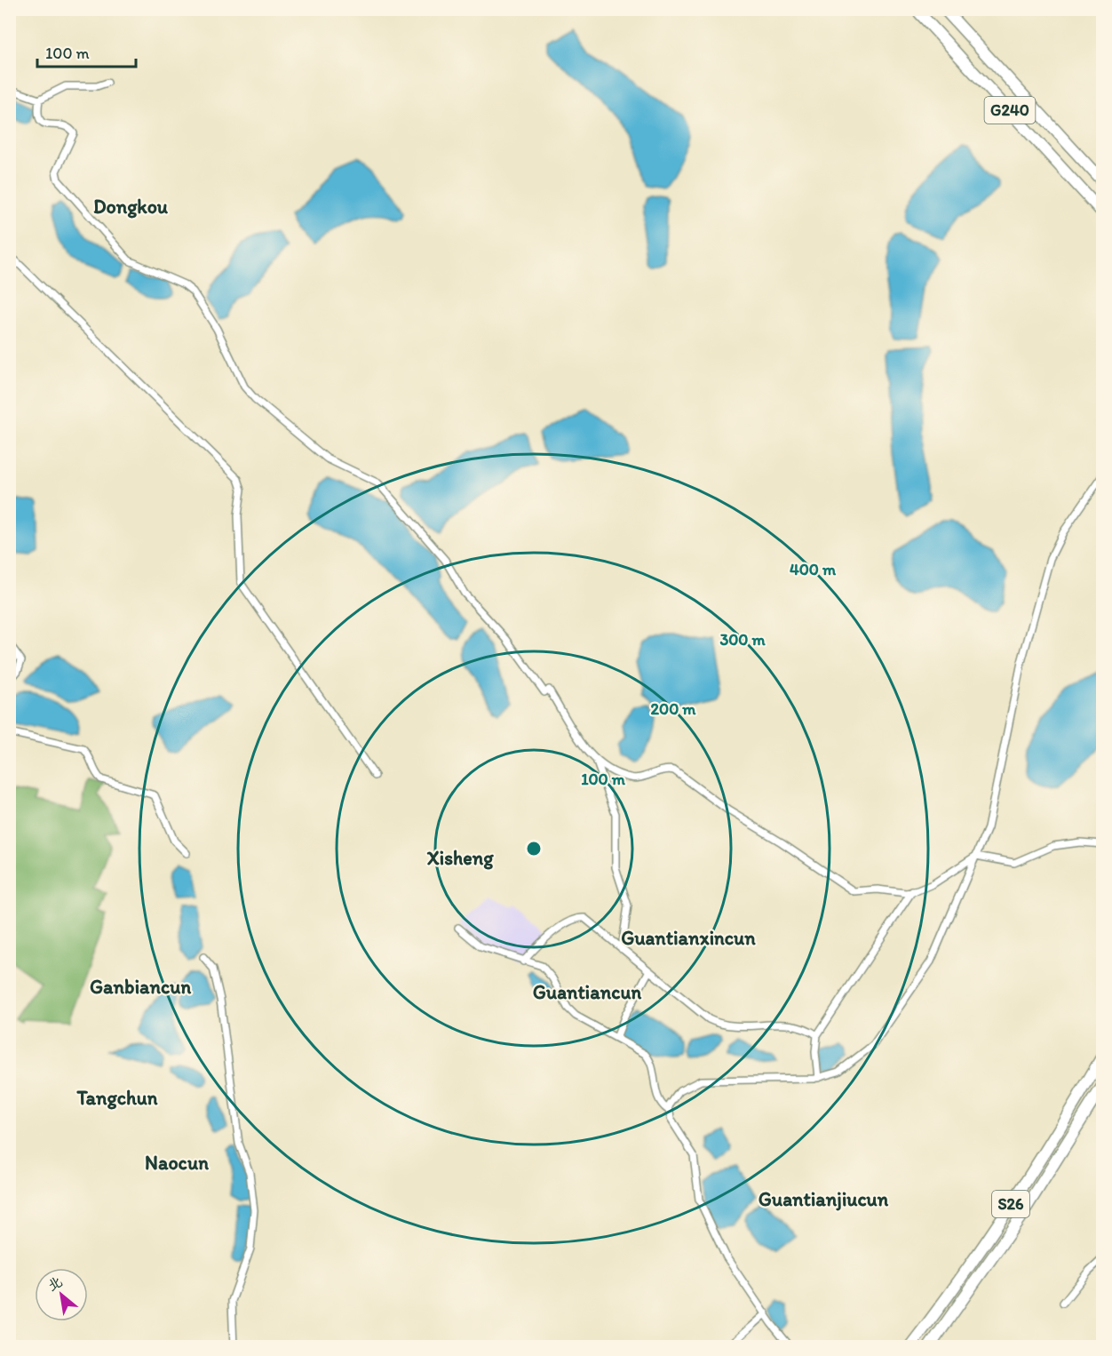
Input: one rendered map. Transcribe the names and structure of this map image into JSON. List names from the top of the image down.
{
  "streets": {
    "highway": ["G240", "S26"]
  },
  "districts": [
    "Dongkou",
    "Xisheng",
    "Guantianxincun",
    "Ganbiancun",
    "Guantiancun",
    "Tangchun",
    "Naocun",
    "Guantianjiucun"
  ],
  "scale_bar": "100 m",
  "north": "top left",
  "rings": [
    "400 m",
    "300 m",
    "200 m",
    "100 m"
  ]
}
